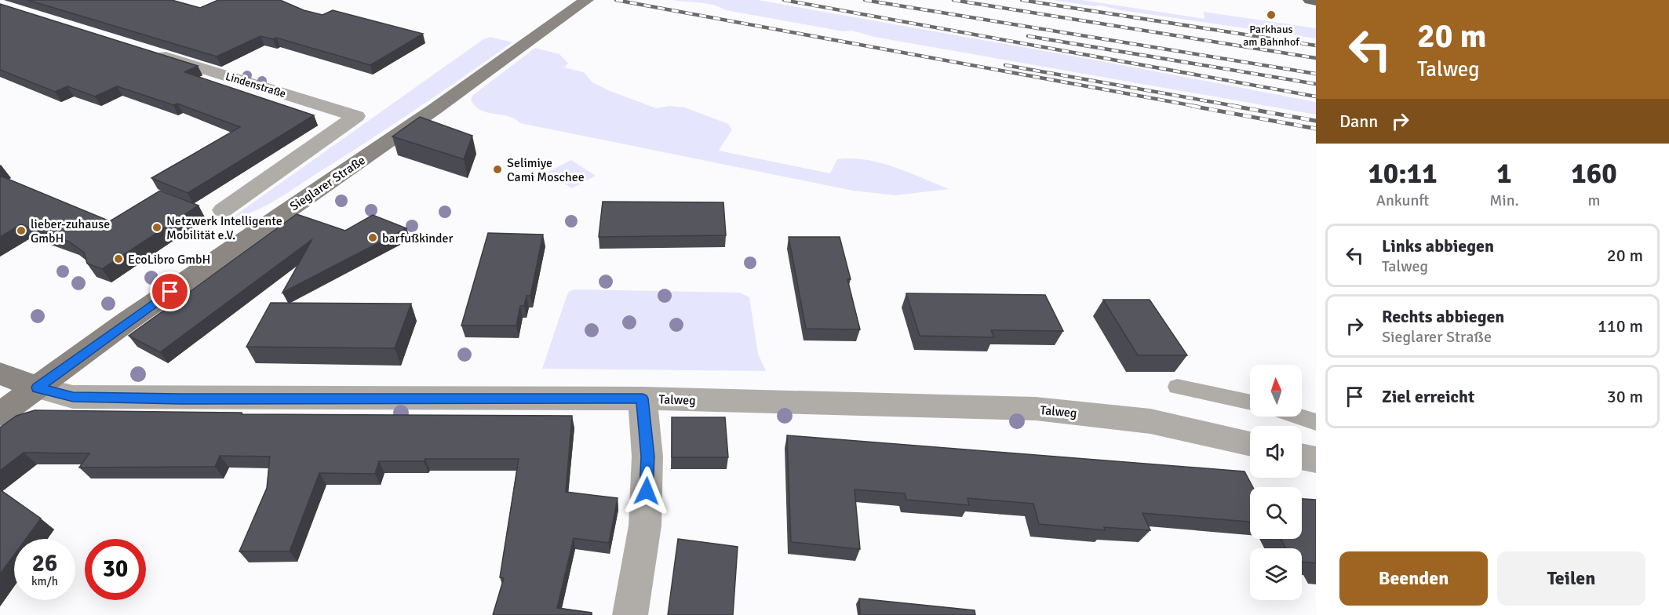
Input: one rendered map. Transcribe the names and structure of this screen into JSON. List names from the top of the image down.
{
  "streets": {
    "street": ["Lindenstraße", "Sieglarer Straße", "Talweg"]
  },
  "crossings": [
    ["Sieglarer Straße", "Talweg"]
  ],
  "places": [
    "Parkhaus am Bahnhof",
    "Selimiye Cami Moschee",
    "Netzwerk Intelligente Mobilität e.V.",
    "lieber-zuhause GmbH",
    "barfußkinder",
    "EcoLibro GmbH"
  ],
  "north": "top",
  "page": {
    "turn": ["20 m", "Talweg"],
    "then": "Dann",
    "eta": [
      "10:11",
      "Ankunft",
      "1",
      "Min.",
      "160",
      "m"
    ],
    "list": [
      {
        "name": "Links abbiegen",
        "note": "Talweg",
        "value": "20 m"
      },
      {
        "name": "Rechts abbiegen",
        "note": "Sieglarer Straße",
        "value": "110 m"
      },
      {
        "name": "Ziel erreicht",
        "value": "30 m"
      }
    ],
    "speed": "26 km/h",
    "limit": "30",
    "buttons": ["Beenden", "Teilen"]
  }
}
